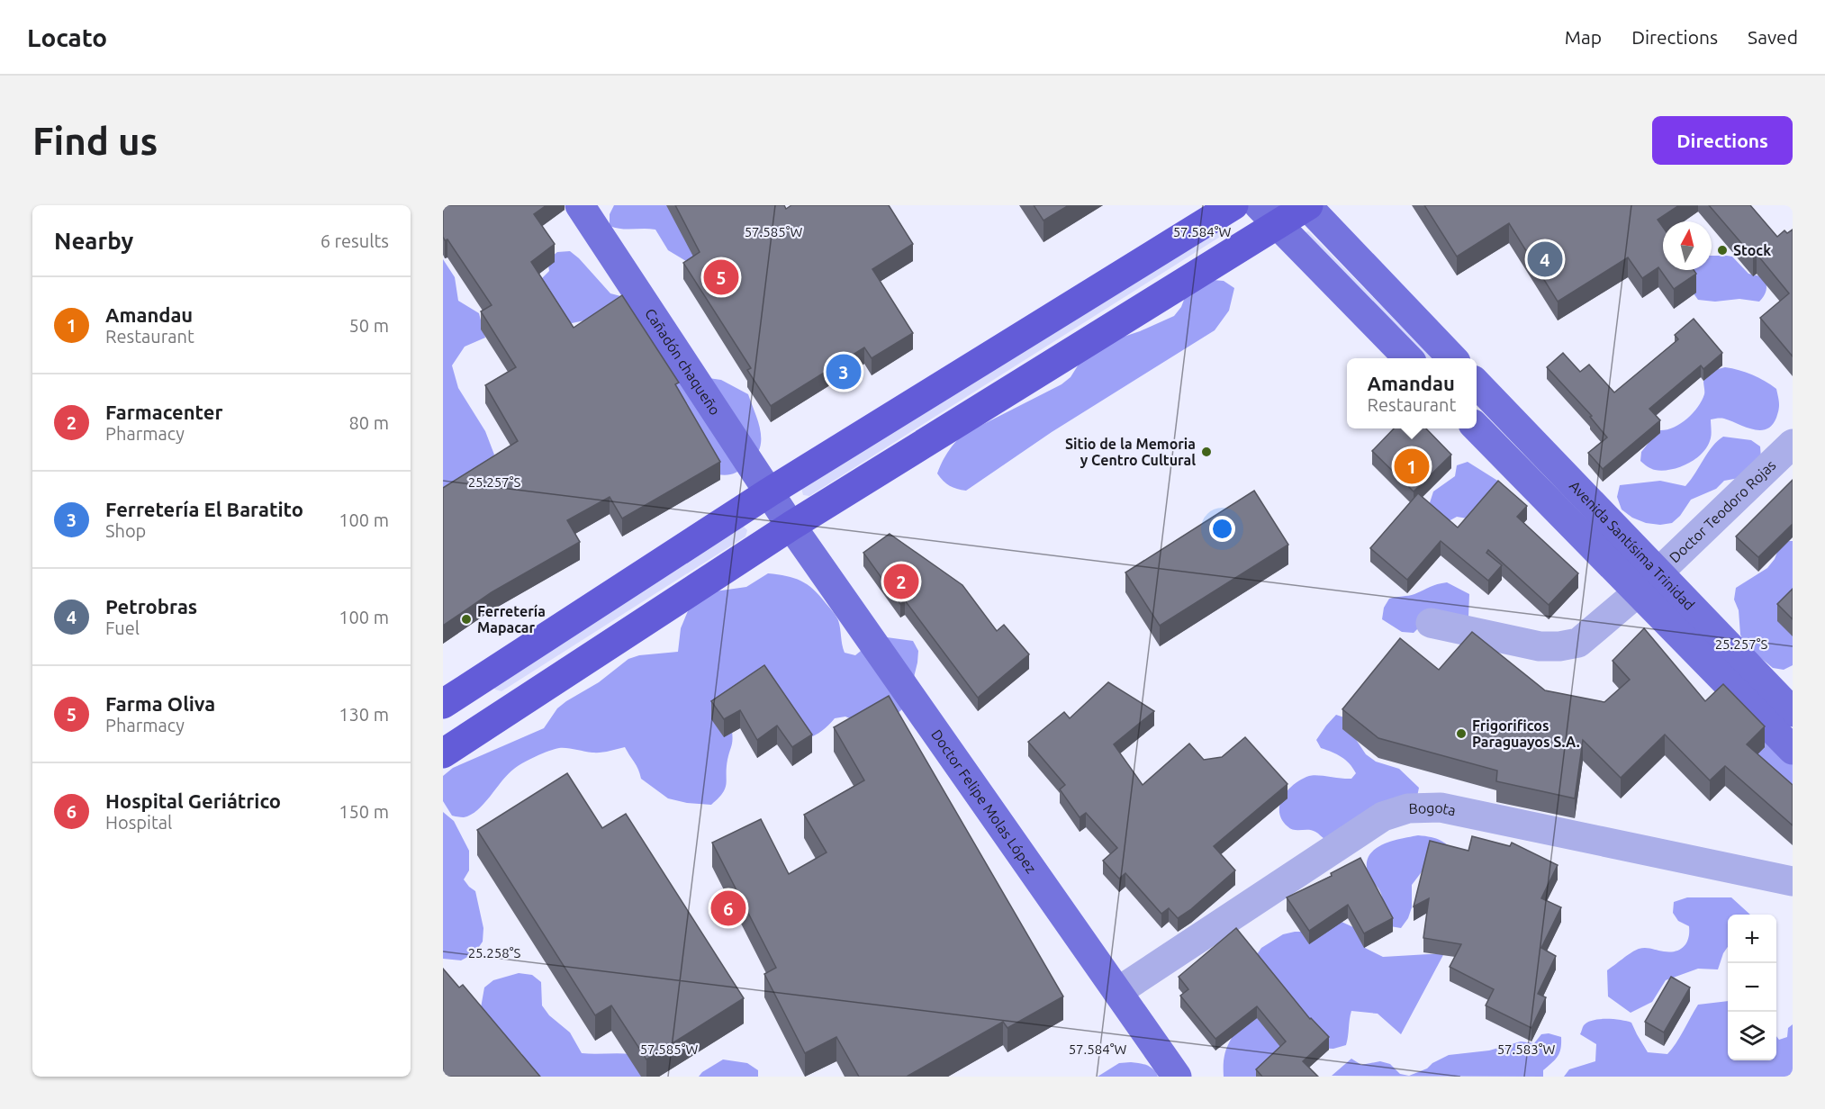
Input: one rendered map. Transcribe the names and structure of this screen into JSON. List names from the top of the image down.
{
  "streets": {
    "main road": ["Cañadón chaqueño", "Avenida Santísima Trinidad", "Doctor Felipe Molas López"],
    "street": ["Doctor Teodoro Rojas", "Bogota"]
  },
  "crossings": [
    ["Cañadón chaqueño", "Doctor Felipe Molas López"],
    ["Doctor Teodoro Rojas", "Avenida Santísima Trinidad"],
    ["Doctor Felipe Molas López", "Bogota"]
  ],
  "places": [
    "Stock",
    "Sitio de la Memoria y Centro Cultural",
    "Ferretería Mapacar",
    "Frigorificos Paraguayos S.A."
  ],
  "north": "top",
  "page": {
    "header": "Locato",
    "nav": ["Map", "Directions", "Saved"],
    "buttons": "Directions",
    "title": "Find us",
    "heading": ["Nearby", "6 results"],
    "pins": [
      "4",
      "5",
      "3",
      "1",
      "2",
      "6"
    ],
    "list": [
      {
        "mark": "1",
        "name": "Amandau",
        "note": "Restaurant",
        "value": "50 m"
      },
      {
        "mark": "2",
        "name": "Farmacenter",
        "note": "Pharmacy",
        "value": "80 m"
      },
      {
        "mark": "3",
        "name": "Ferretería El Baratito",
        "note": "Shop",
        "value": "100 m"
      },
      {
        "mark": "4",
        "name": "Petrobras",
        "note": "Fuel",
        "value": "100 m"
      },
      {
        "mark": "5",
        "name": "Farma Oliva",
        "note": "Pharmacy",
        "value": "130 m"
      },
      {
        "mark": "6",
        "name": "Hospital Geriátrico",
        "note": "Hospital",
        "value": "150 m"
      }
    ],
    "popup": ["Amandau", "Restaurant"],
    "map_buttons": ["+", "−"]
  },
  "coordinates": [
    "57.585°W",
    "57.584°W",
    "25.257°S",
    "25.258°S",
    "57.583°W"
  ]
}
